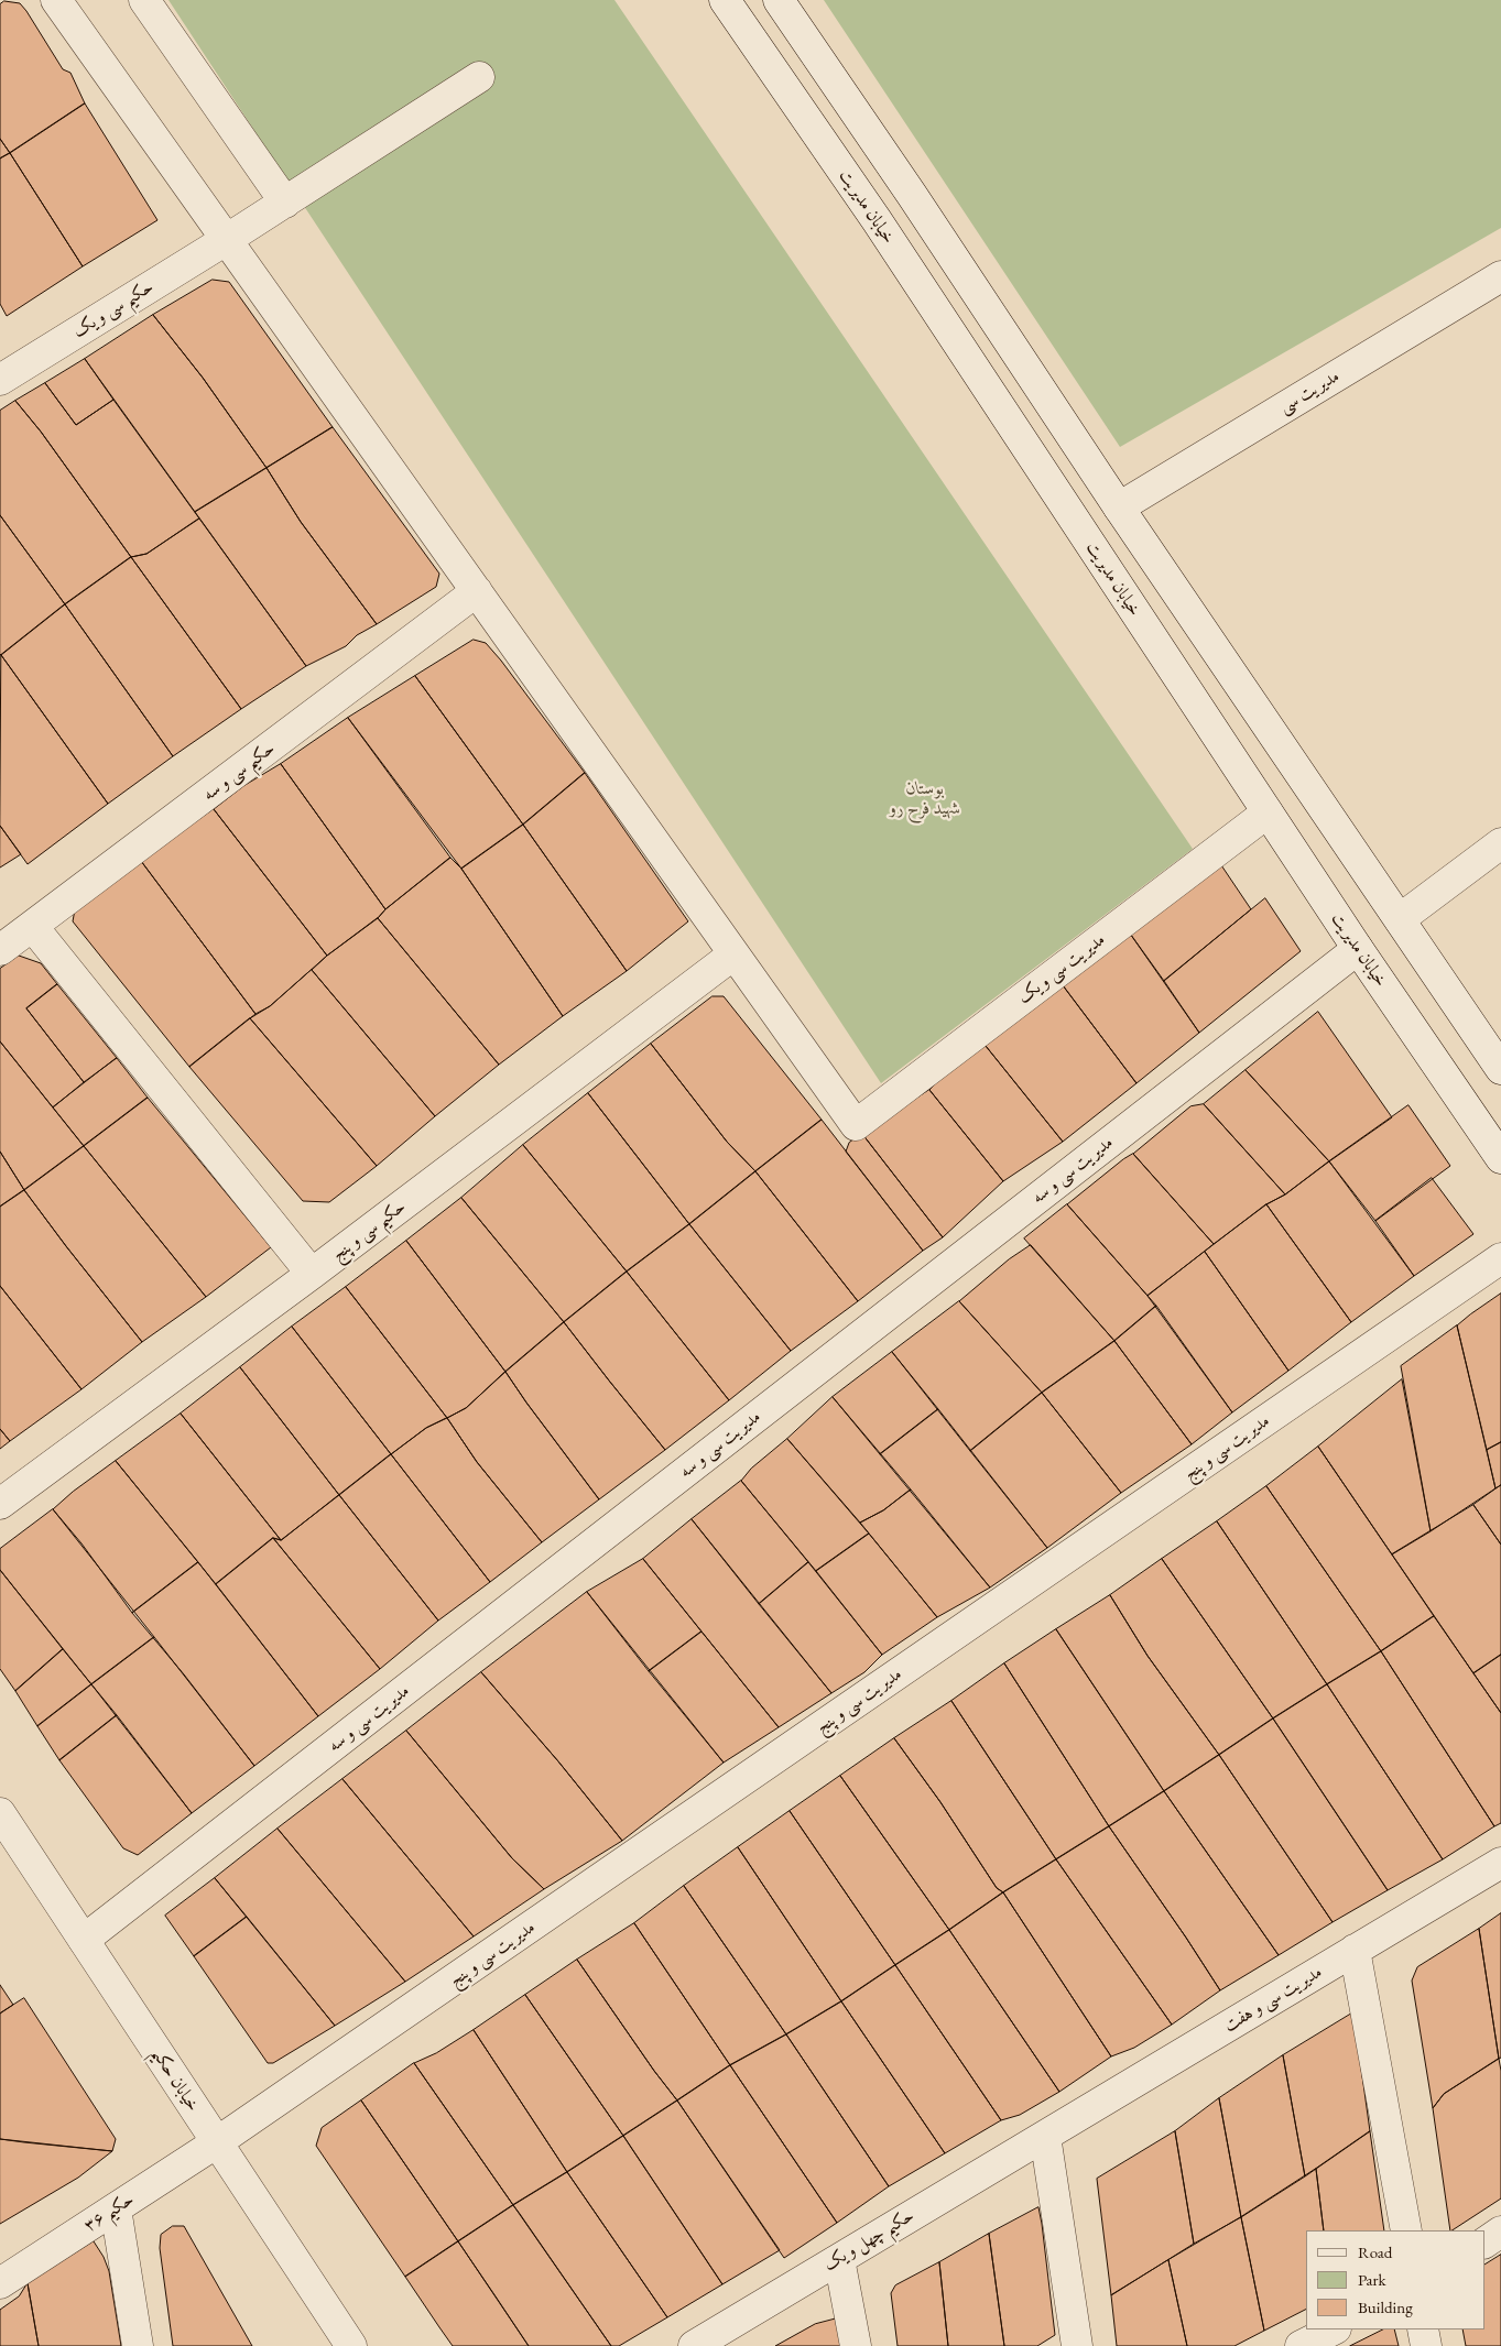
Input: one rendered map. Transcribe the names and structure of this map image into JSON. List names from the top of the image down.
{
  "streets": {
    "street": [
      "خیابان مدیریت",
      "حکیم سی و یک",
      "مدیریت سی",
      "حکیم سی و سه",
      "مدیریت سی و یک",
      "مدیریت سی و سه",
      "حکیم سی و پنج",
      "مدیریت سی و پنج",
      "مدیریت سی و هفت",
      "خیابان حکیم",
      "حکیم ۳۶",
      "حکیم چهل و یک"
    ]
  },
  "crossings": [
    ["خیابان مدیریت", "مدیریت سی و یک"],
    ["خیابان مدیریت", "مدیریت سی و سه"],
    ["مدیریت سی و یک", "حکیم سی و پنج"],
    ["مدیریت سی و سه", "خیابان حکیم"],
    ["مدیریت سی و پنج", "خیابان حکیم"],
    ["مدیریت سی و پنج", "حکیم ۳۶"],
    ["مدیریت سی و هفت", "حکیم چهل و یک"],
    ["خیابان حکیم", "حکیم ۳۶"]
  ],
  "parks": ["بوستان شهید فرح رو"],
  "legend": ["Road", "Park", "Building"]
}
